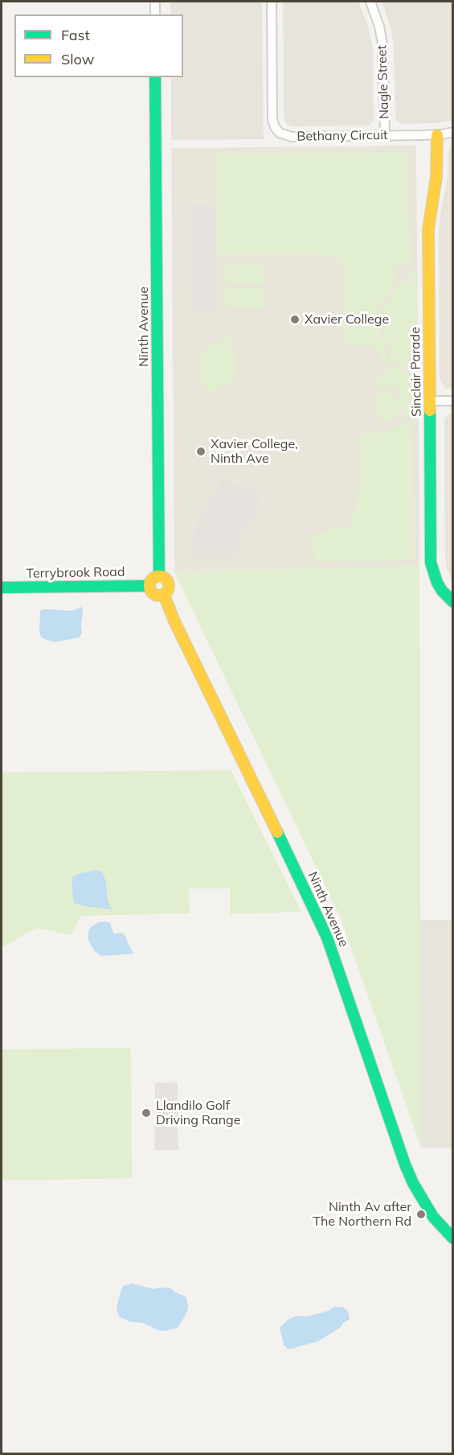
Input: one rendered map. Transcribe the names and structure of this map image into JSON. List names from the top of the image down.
{
  "streets": {
    "street": [
      "Nagle Street",
      "Bethany Circuit",
      "Ninth Avenue",
      "Sinclair Parade",
      "Terrybrook Road"
    ]
  },
  "crossings": [
    ["Nagle Street", "Bethany Circuit"],
    ["Bethany Circuit", "Sinclair Parade"],
    ["Ninth Avenue", "Terrybrook Road"]
  ],
  "places": [
    "Xavier College",
    "Xavier College, Ninth Ave",
    "Llandilo Golf Driving Range",
    "Ninth Av after The Northern Rd"
  ],
  "legend": ["Fast", "Slow"]
}
